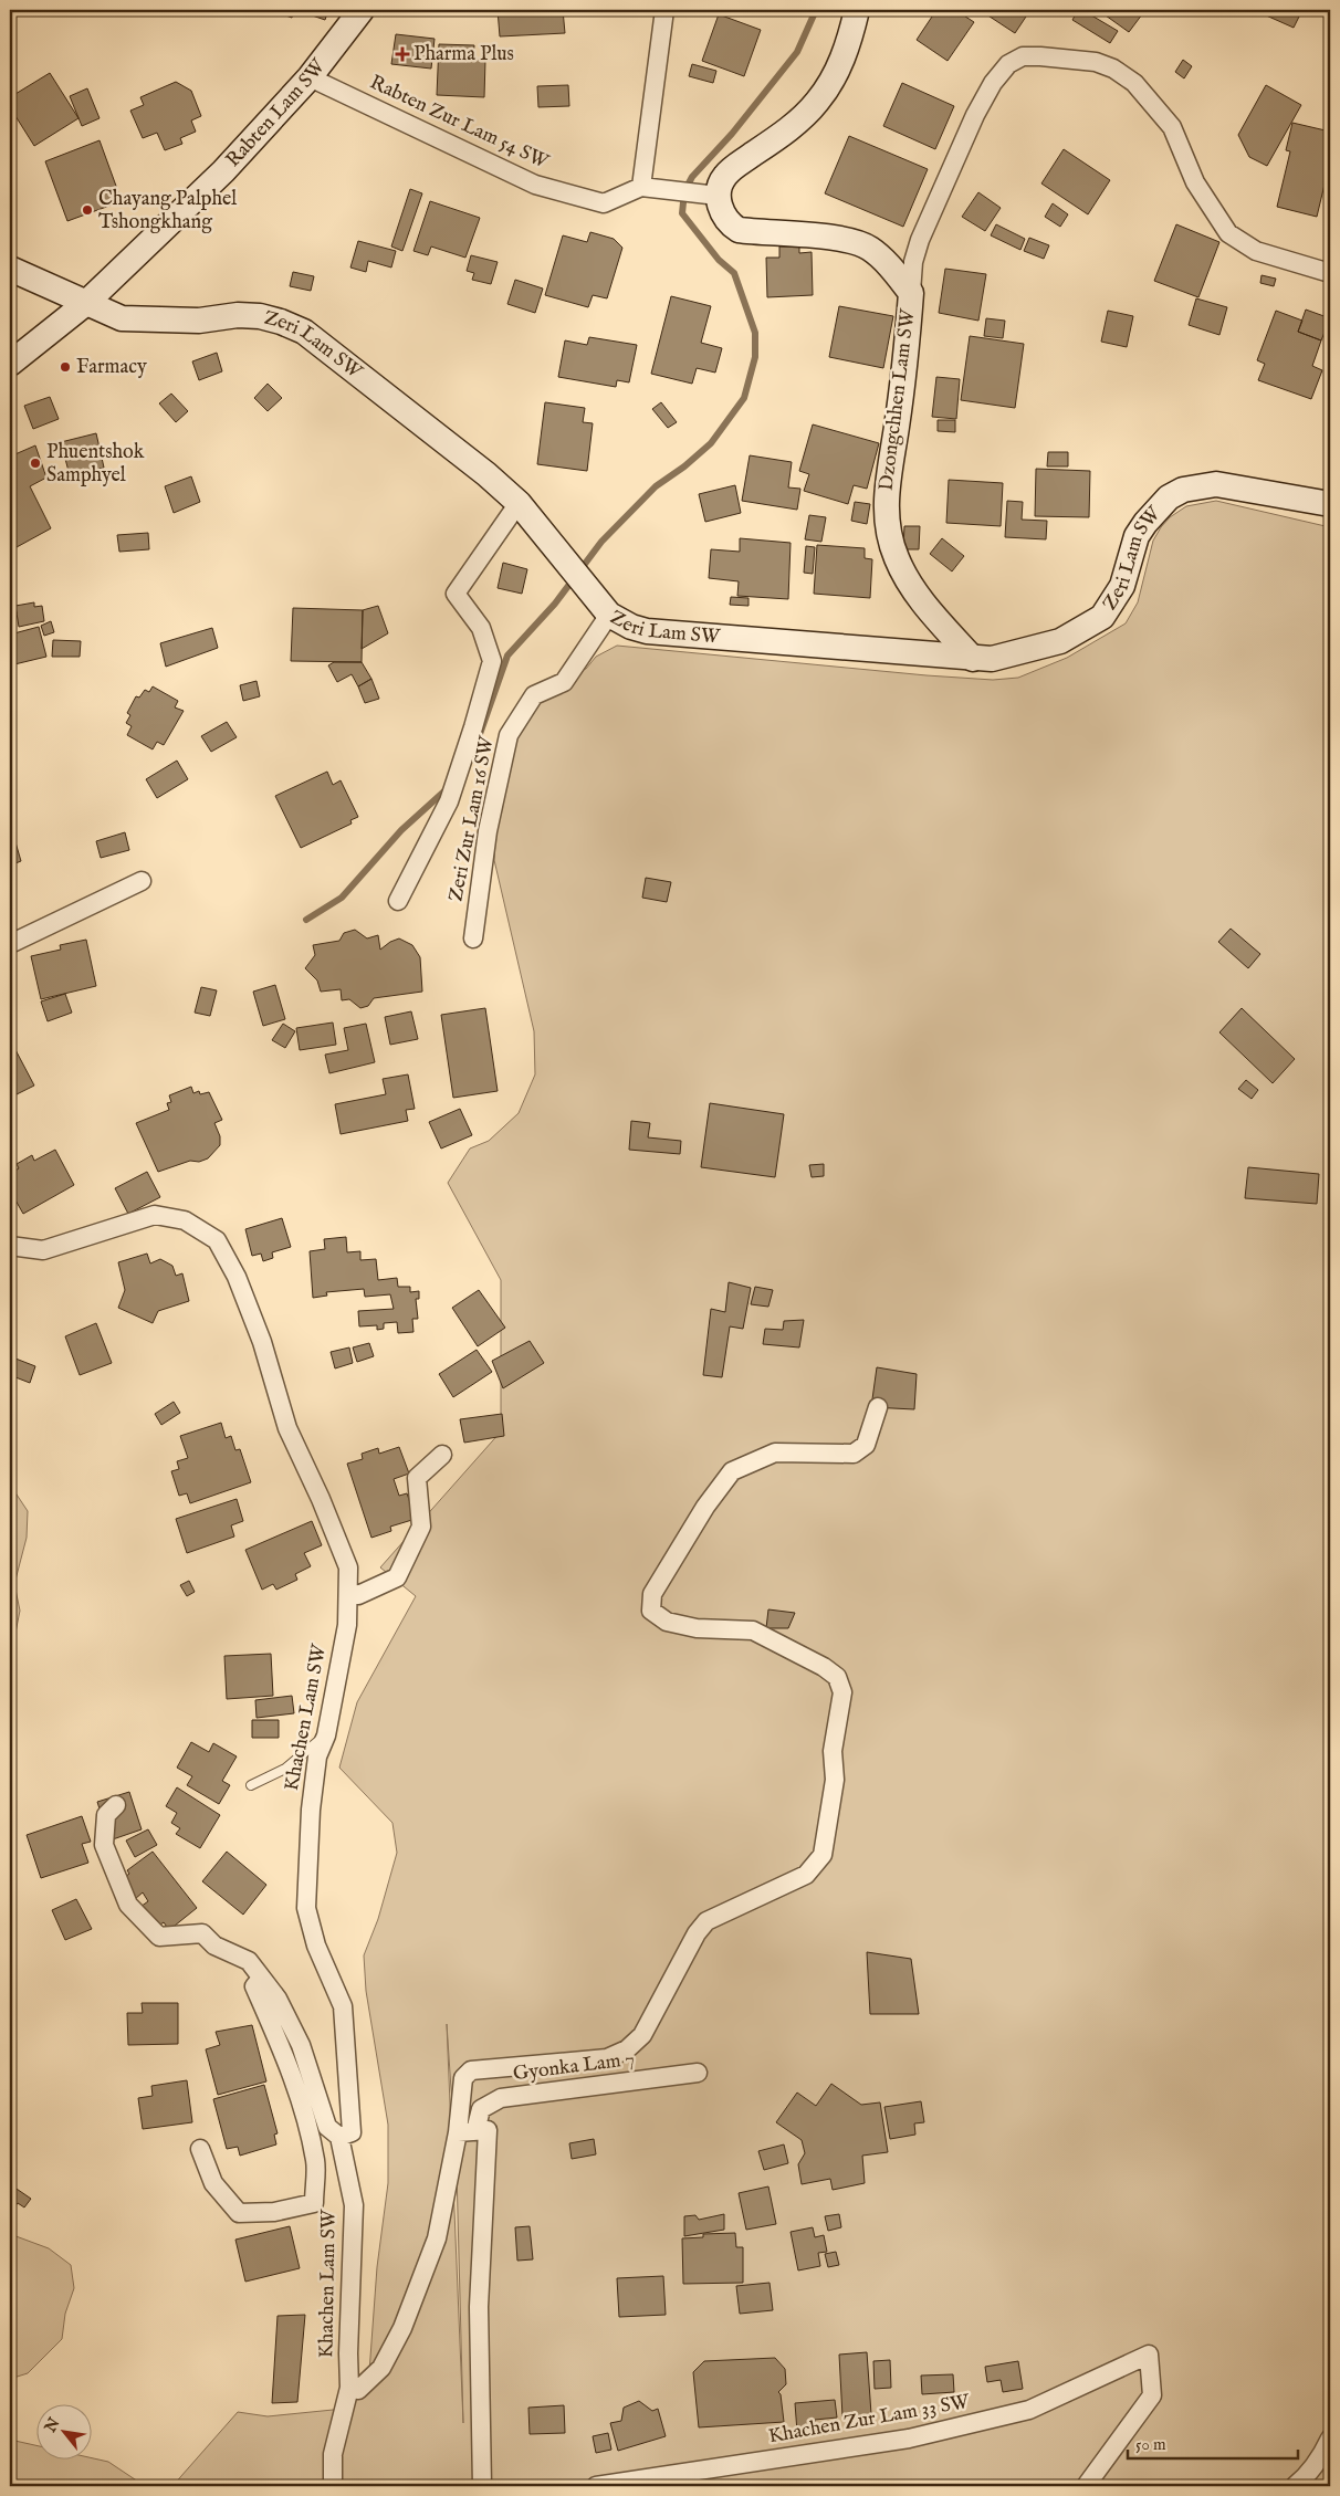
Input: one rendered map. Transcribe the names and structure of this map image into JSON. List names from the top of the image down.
{
  "streets": {
    "street": [
      "Rabten Lam SW",
      "Rabten Zur Lam 54 SW",
      "Zeri Lam SW",
      "Dzongchhen Lam SW",
      "Zeri Zur Lam 16 SW",
      "Khachen Lam SW",
      "Gyonka Lam 7",
      "Khachen Zur Lam 33 SW"
    ]
  },
  "crossings": [
    ["Rabten Lam SW", "Rabten Zur Lam 54 SW"],
    ["Rabten Lam SW", "Zeri Lam SW"],
    ["Zeri Lam SW", "Dzongchhen Lam SW"],
    ["Zeri Lam SW", "Zeri Zur Lam 16 SW"]
  ],
  "places": {
    "health": ["Pharma Plus"],
    "other": ["Chayang Palphel Tshongkhang", "Farmacy", "Phuentshok Samphyel"]
  },
  "scale_bar": "50 m",
  "north": "top left"
}
